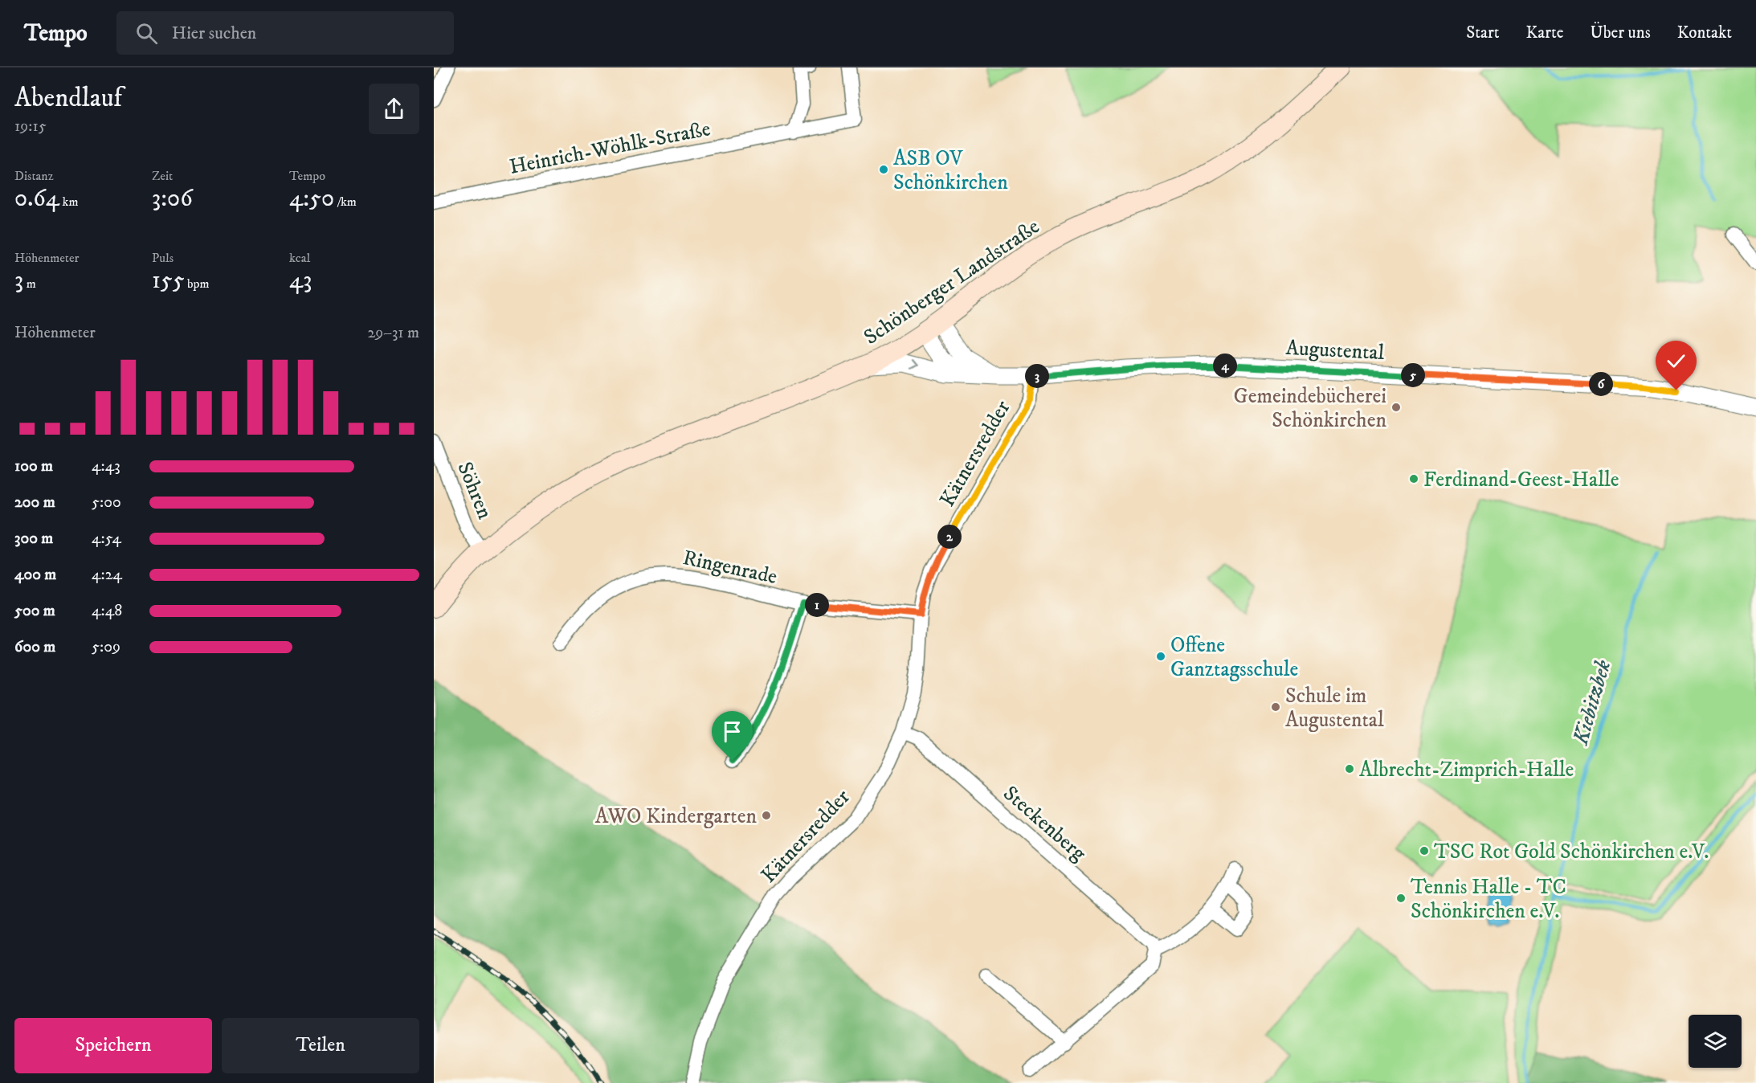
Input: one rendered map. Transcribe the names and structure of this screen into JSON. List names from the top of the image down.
{
  "streets": {
    "main road": ["Schönberger Landstraße"],
    "street": [
      "Heinrich-Wöhlk-Straße",
      "Augustental",
      "Kätnersredder",
      "Söhren",
      "Ringenrade",
      "Steckenberg"
    ]
  },
  "crossings": [
    ["Schönberger Landstraße", "Augustental"],
    ["Schönberger Landstraße", "Söhren"],
    ["Augustental", "Kätnersredder"],
    ["Kätnersredder", "Ringenrade"],
    ["Kätnersredder", "Steckenberg"]
  ],
  "water": ["Kiebitzbek"],
  "places": [
    "ASB OV Schönkirchen",
    "Gemeindebücherei Schönkirchen",
    "Ferdinand-Geest-Halle",
    "Offene Ganztagsschule",
    "Schule im Augustental",
    "Albrecht-Zimprich-Halle",
    "AWO Kindergarten",
    "TSC Rot Gold Schönkirchen e.V.",
    "Tennis Halle - TC Schönkirchen e.V."
  ],
  "page": {
    "header": "Tempo",
    "search": "Hier suchen",
    "nav": [
      "Start",
      "Karte",
      "Über uns",
      "Kontakt"
    ],
    "heading": ["Abendlauf", "19:15"],
    "stats": [
      ["Distanz", "0.64 km"],
      ["Zeit", "3:06"],
      ["Tempo", "4:50 /km"],
      ["Höhenmeter", "3 m"],
      ["Puls", "155 bpm"],
      ["kcal", "43"]
    ],
    "chart": ["Höhenmeter", "29–31 m"],
    "pins": [
      "4",
      "5",
      "3",
      "6",
      "2",
      "1"
    ],
    "list": [
      {
        "name": "100 m",
        "note": "4:43"
      },
      {
        "name": "200 m",
        "note": "5:00"
      },
      {
        "name": "300 m",
        "note": "4:54"
      },
      {
        "name": "400 m",
        "note": "4:24"
      },
      {
        "name": "500 m",
        "note": "4:48"
      },
      {
        "name": "600 m",
        "note": "5:09"
      }
    ],
    "buttons": ["Speichern", "Teilen"]
  }
}
